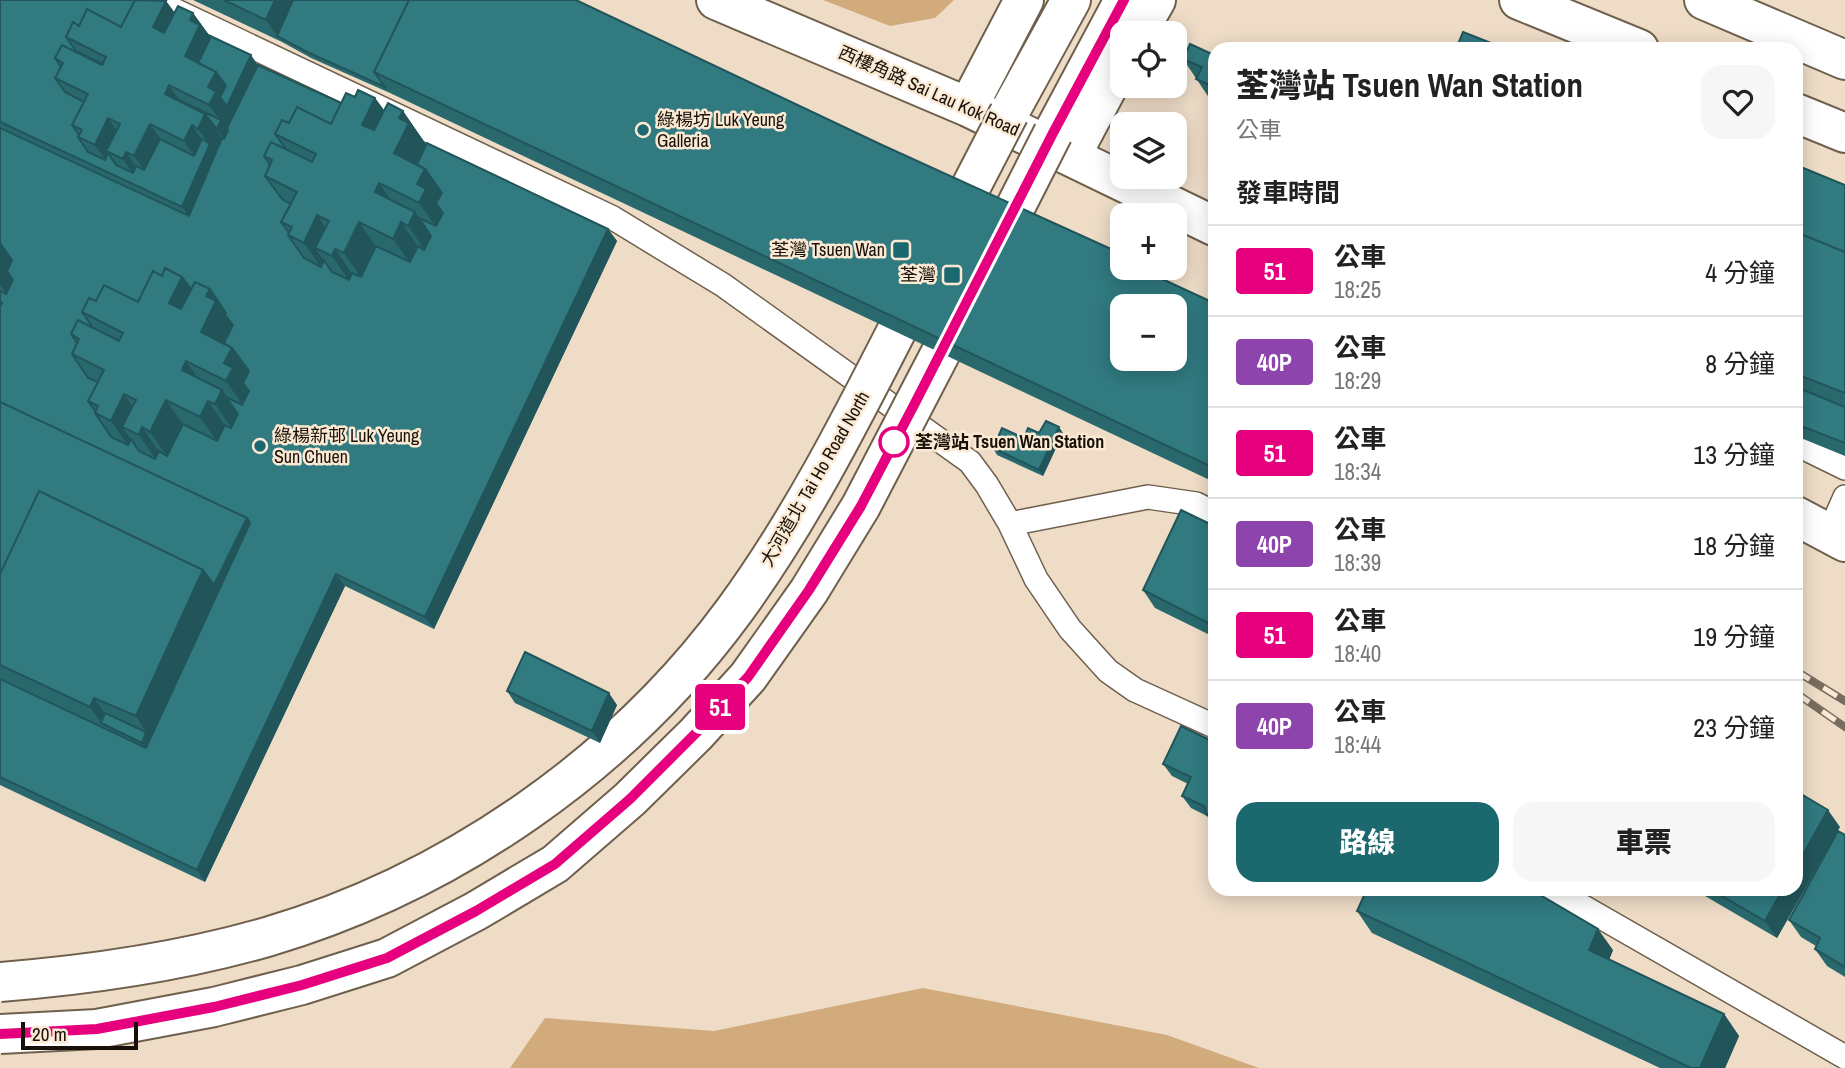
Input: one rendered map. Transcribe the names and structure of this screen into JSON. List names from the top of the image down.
{
  "streets": {
    "main road": ["西樓角路 Sai Lau Kok Road", "大河道北 Tai Ho Road North"]
  },
  "places": {
    "other": ["綠楊坊 Luk Yeung Galleria", "荃灣站 Tsuen Wan Station", "綠楊新邨 Luk Yeung Sun Chuen"],
    "transit": ["荃灣 Tsuen Wan", "荃灣"]
  },
  "lines": ["bus line 51"],
  "scale_bar": "20 m",
  "page": {
    "on_map": "51",
    "map_buttons": ["+", "−"],
    "heading": [
      ["荃灣站 Tsuen Wan Station", "公車"],
      "發車時間"
    ],
    "list": [
      {
        "mark": "51",
        "name": "公車",
        "note": "18:25",
        "value": "4 分鐘"
      },
      {
        "mark": "40P",
        "name": "公車",
        "note": "18:29",
        "value": "8 分鐘"
      },
      {
        "mark": "51",
        "name": "公車",
        "note": "18:34",
        "value": "13 分鐘"
      },
      {
        "mark": "40P",
        "name": "公車",
        "note": "18:39",
        "value": "18 分鐘"
      },
      {
        "mark": "51",
        "name": "公車",
        "note": "18:40",
        "value": "19 分鐘"
      },
      {
        "mark": "40P",
        "name": "公車",
        "note": "18:44",
        "value": "23 分鐘"
      }
    ],
    "buttons": ["路線", "車票"],
    "scale": "20 m"
  }
}
